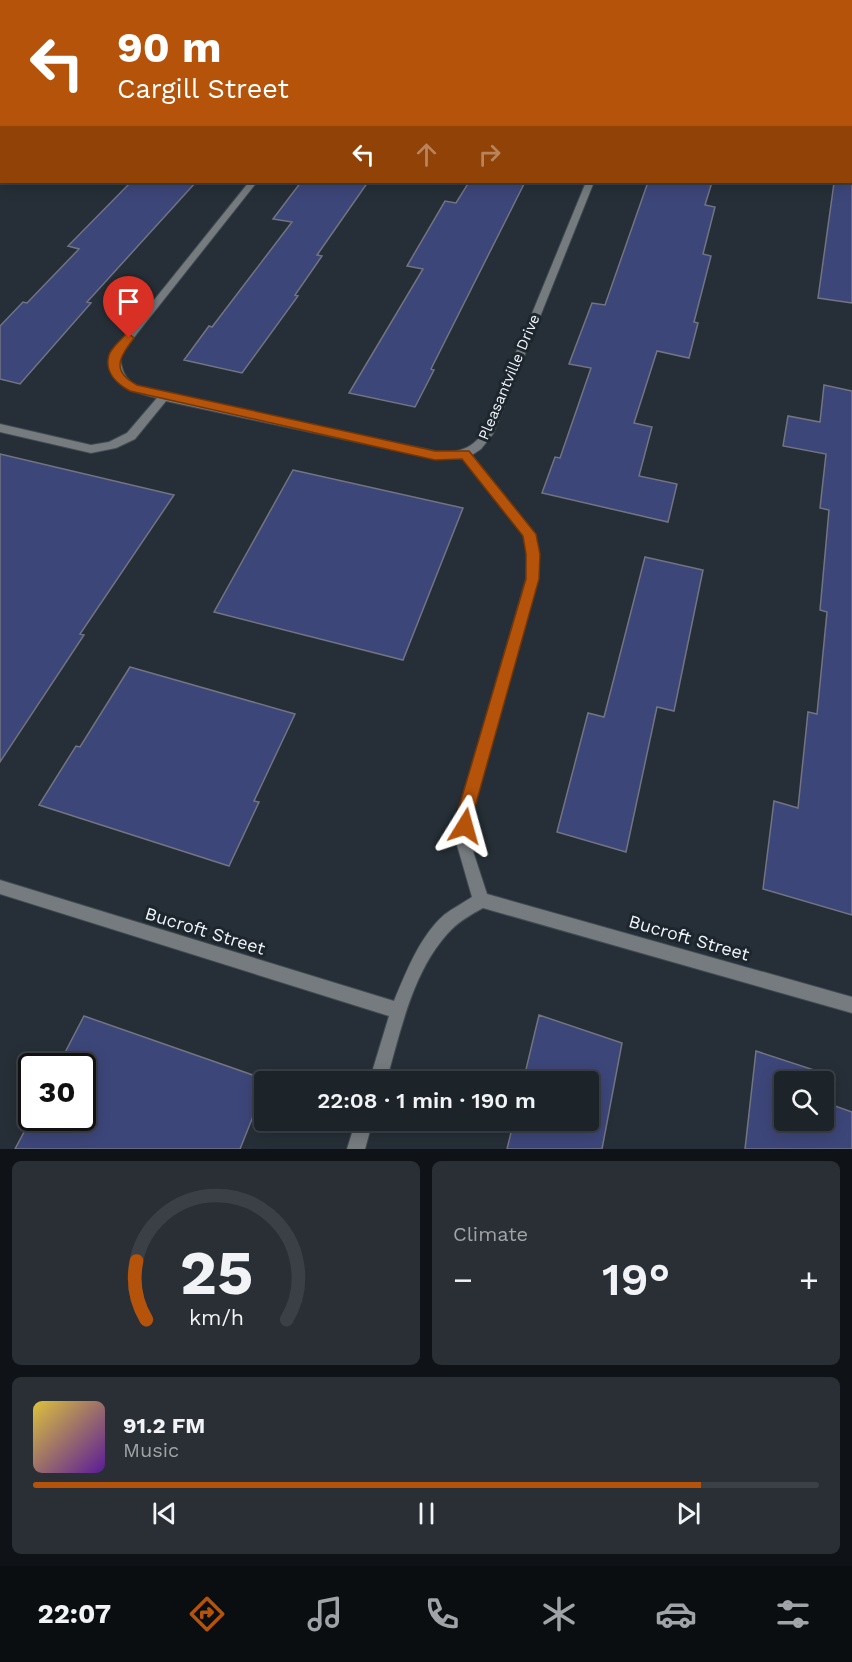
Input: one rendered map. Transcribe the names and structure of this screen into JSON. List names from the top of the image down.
{
  "streets": {
    "street": ["Pleasantville Drive", "Bucroft Street"]
  },
  "crossings": [
    ["Pleasantville Drive", "Bucroft Street"]
  ],
  "page": {
    "turn": ["90 m", "Cargill Street"],
    "limit": "30",
    "trip": "22:08 · 1 min · 190 m",
    "tile": "Climate",
    "heat": ["−", "19°", "+"],
    "song": ["91.2 FM", "Music"],
    "tabs": "22:07",
    "gauge": ["25", "km/h"]
  }
}
